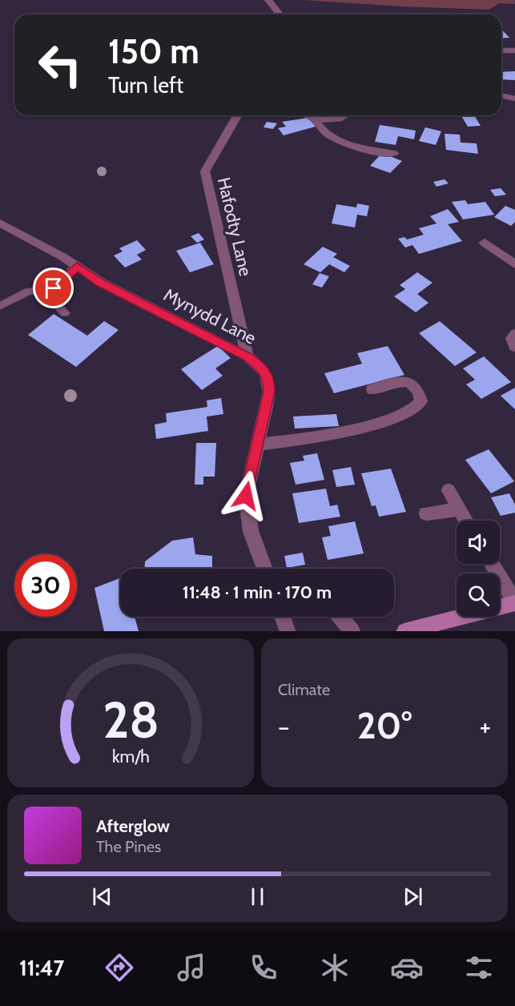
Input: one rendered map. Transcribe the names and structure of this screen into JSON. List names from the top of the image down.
{
  "streets": {
    "street": ["Hafodty Lane", "Mynydd Lane"]
  },
  "crossings": [
    ["Hafodty Lane", "Mynydd Lane"]
  ],
  "page": {
    "turn": ["150 m", "Turn left"],
    "limit": "30",
    "trip": "11:48 · 1 min · 170 m",
    "tile": "Climate",
    "heat": ["−", "20°", "+"],
    "song": ["Afterglow", "The Pines"],
    "tabs": "11:47",
    "gauge": ["28", "km/h"]
  }
}
